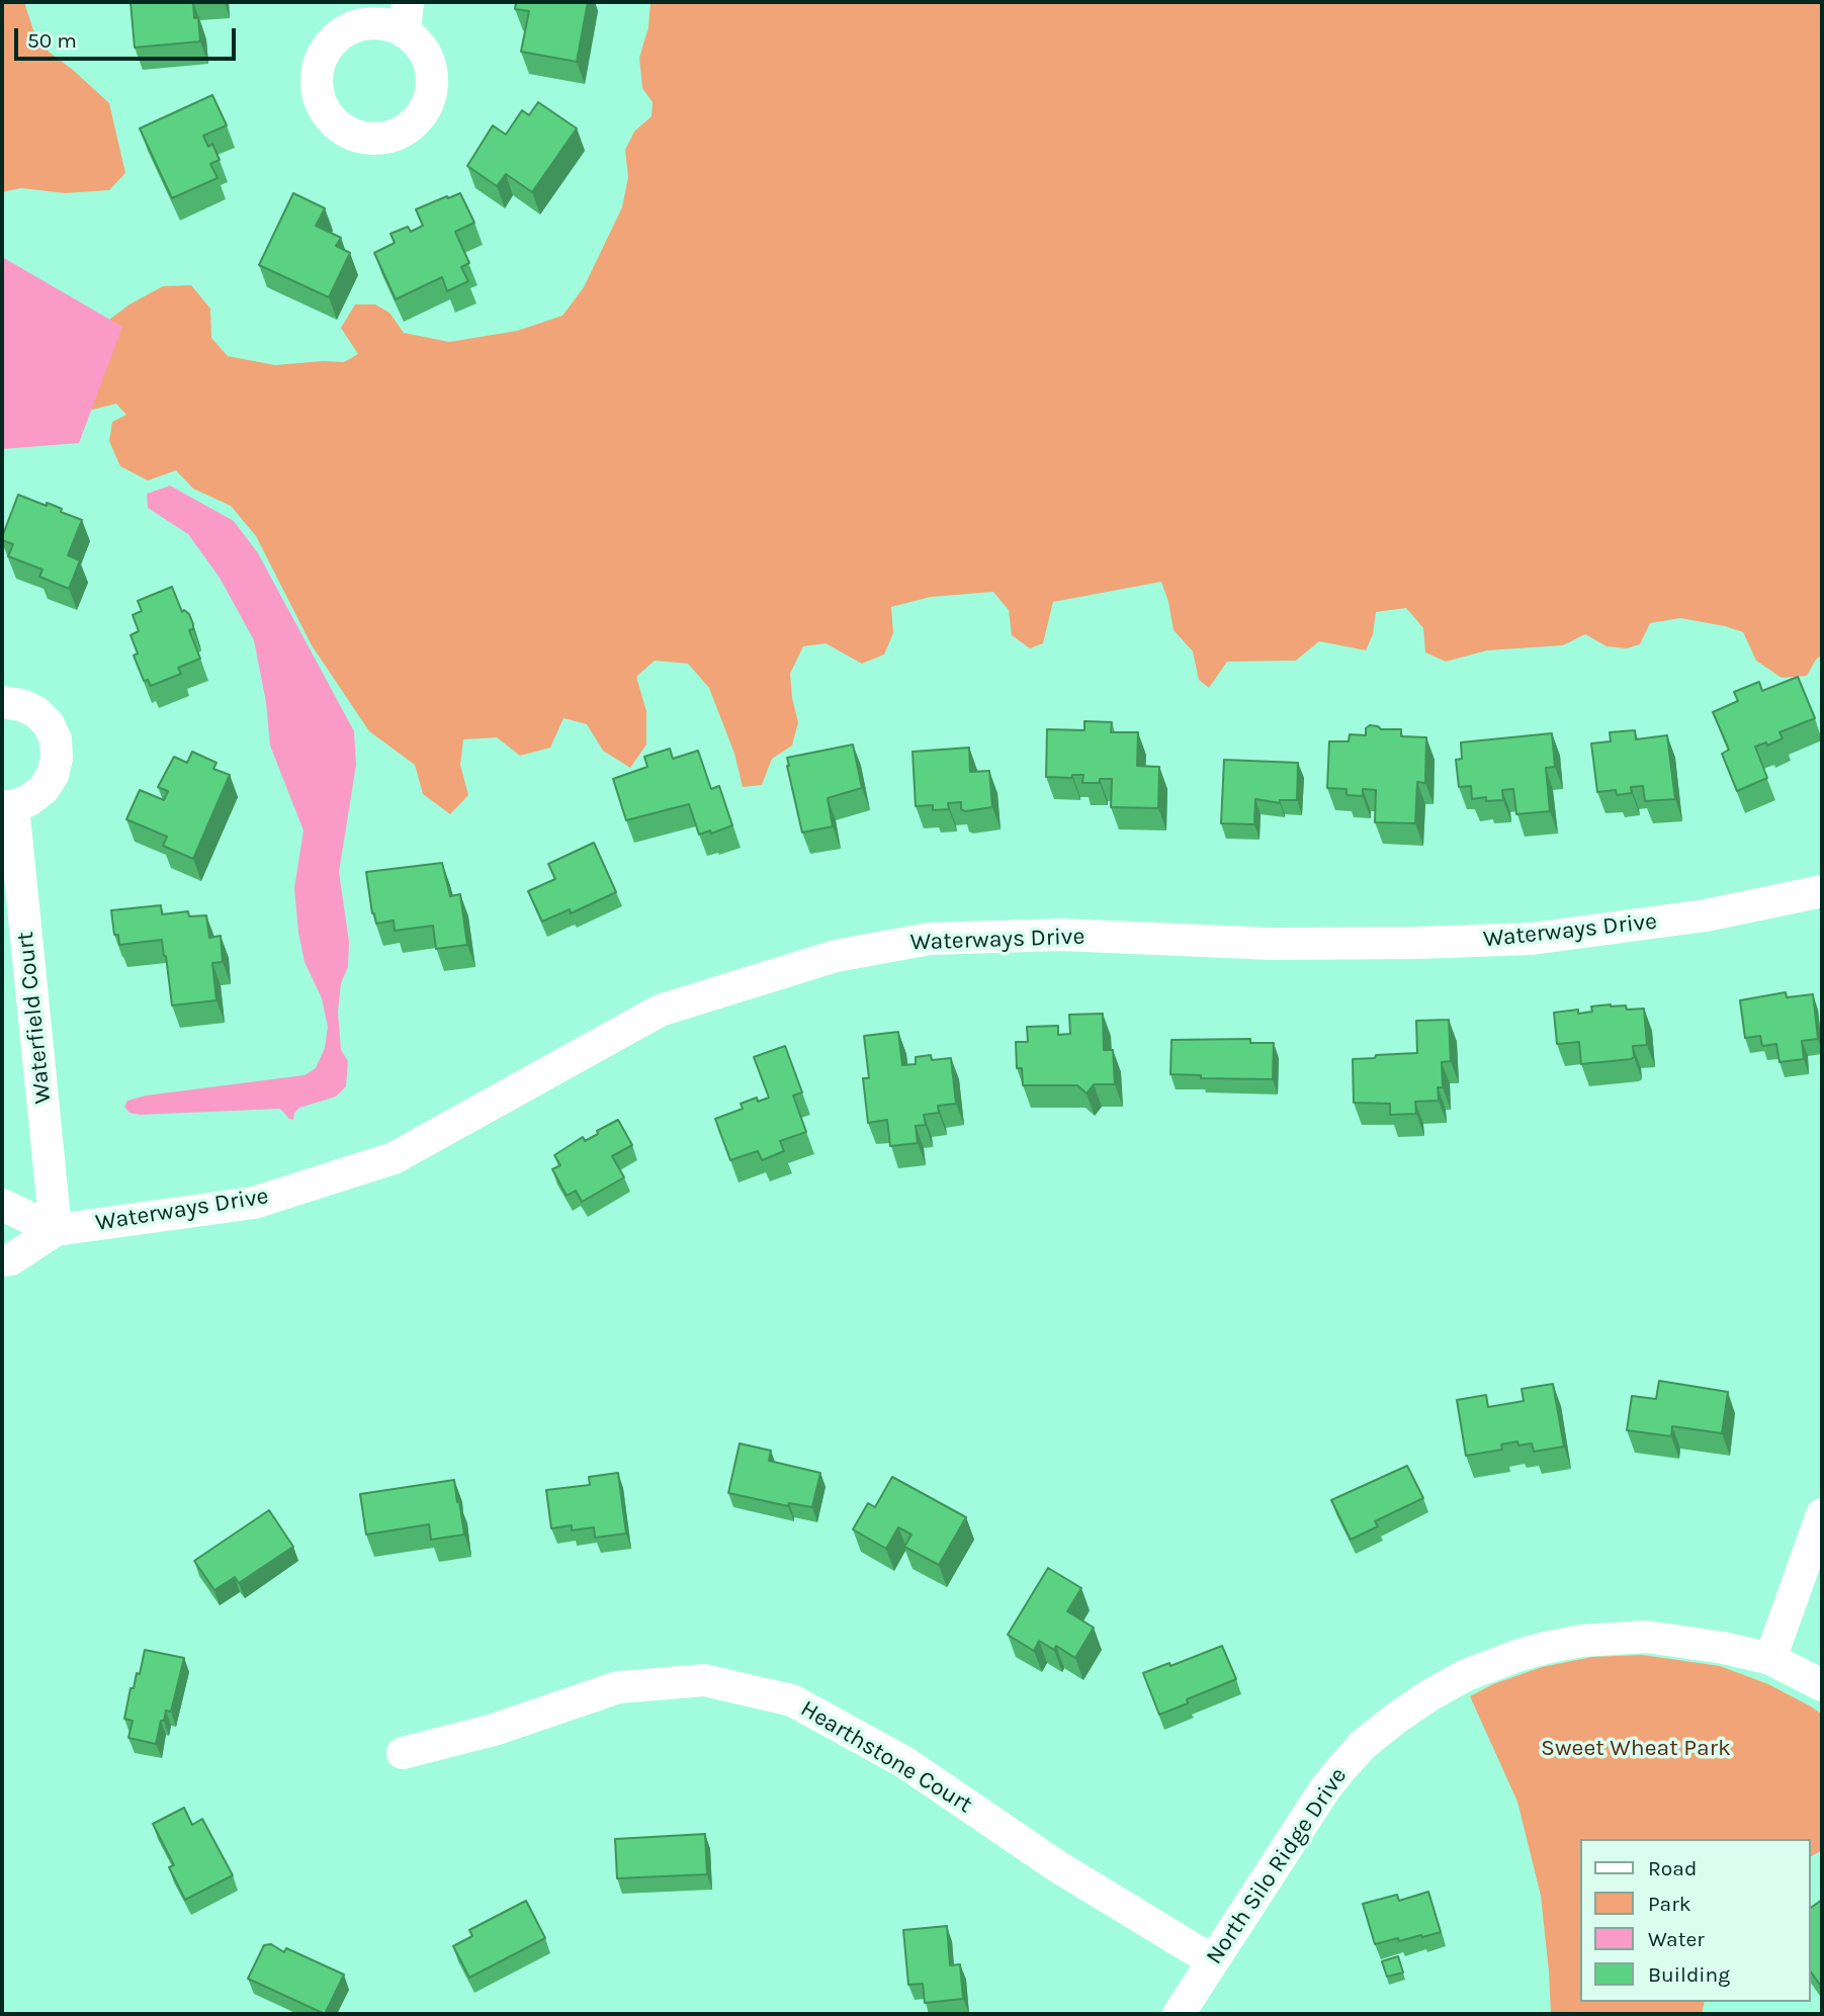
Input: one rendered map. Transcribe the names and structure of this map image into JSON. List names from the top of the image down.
{
  "streets": {
    "street": [
      "Waterways Drive",
      "Waterfield Court",
      "Hearthstone Court",
      "North Silo Ridge Drive"
    ]
  },
  "crossings": [
    ["Waterways Drive", "Waterfield Court"],
    ["Hearthstone Court", "North Silo Ridge Drive"]
  ],
  "parks": ["Sweet Wheat Park"],
  "legend": [
    "Road",
    "Park",
    "Water",
    "Building"
  ],
  "scale_bar": "50 m"
}
